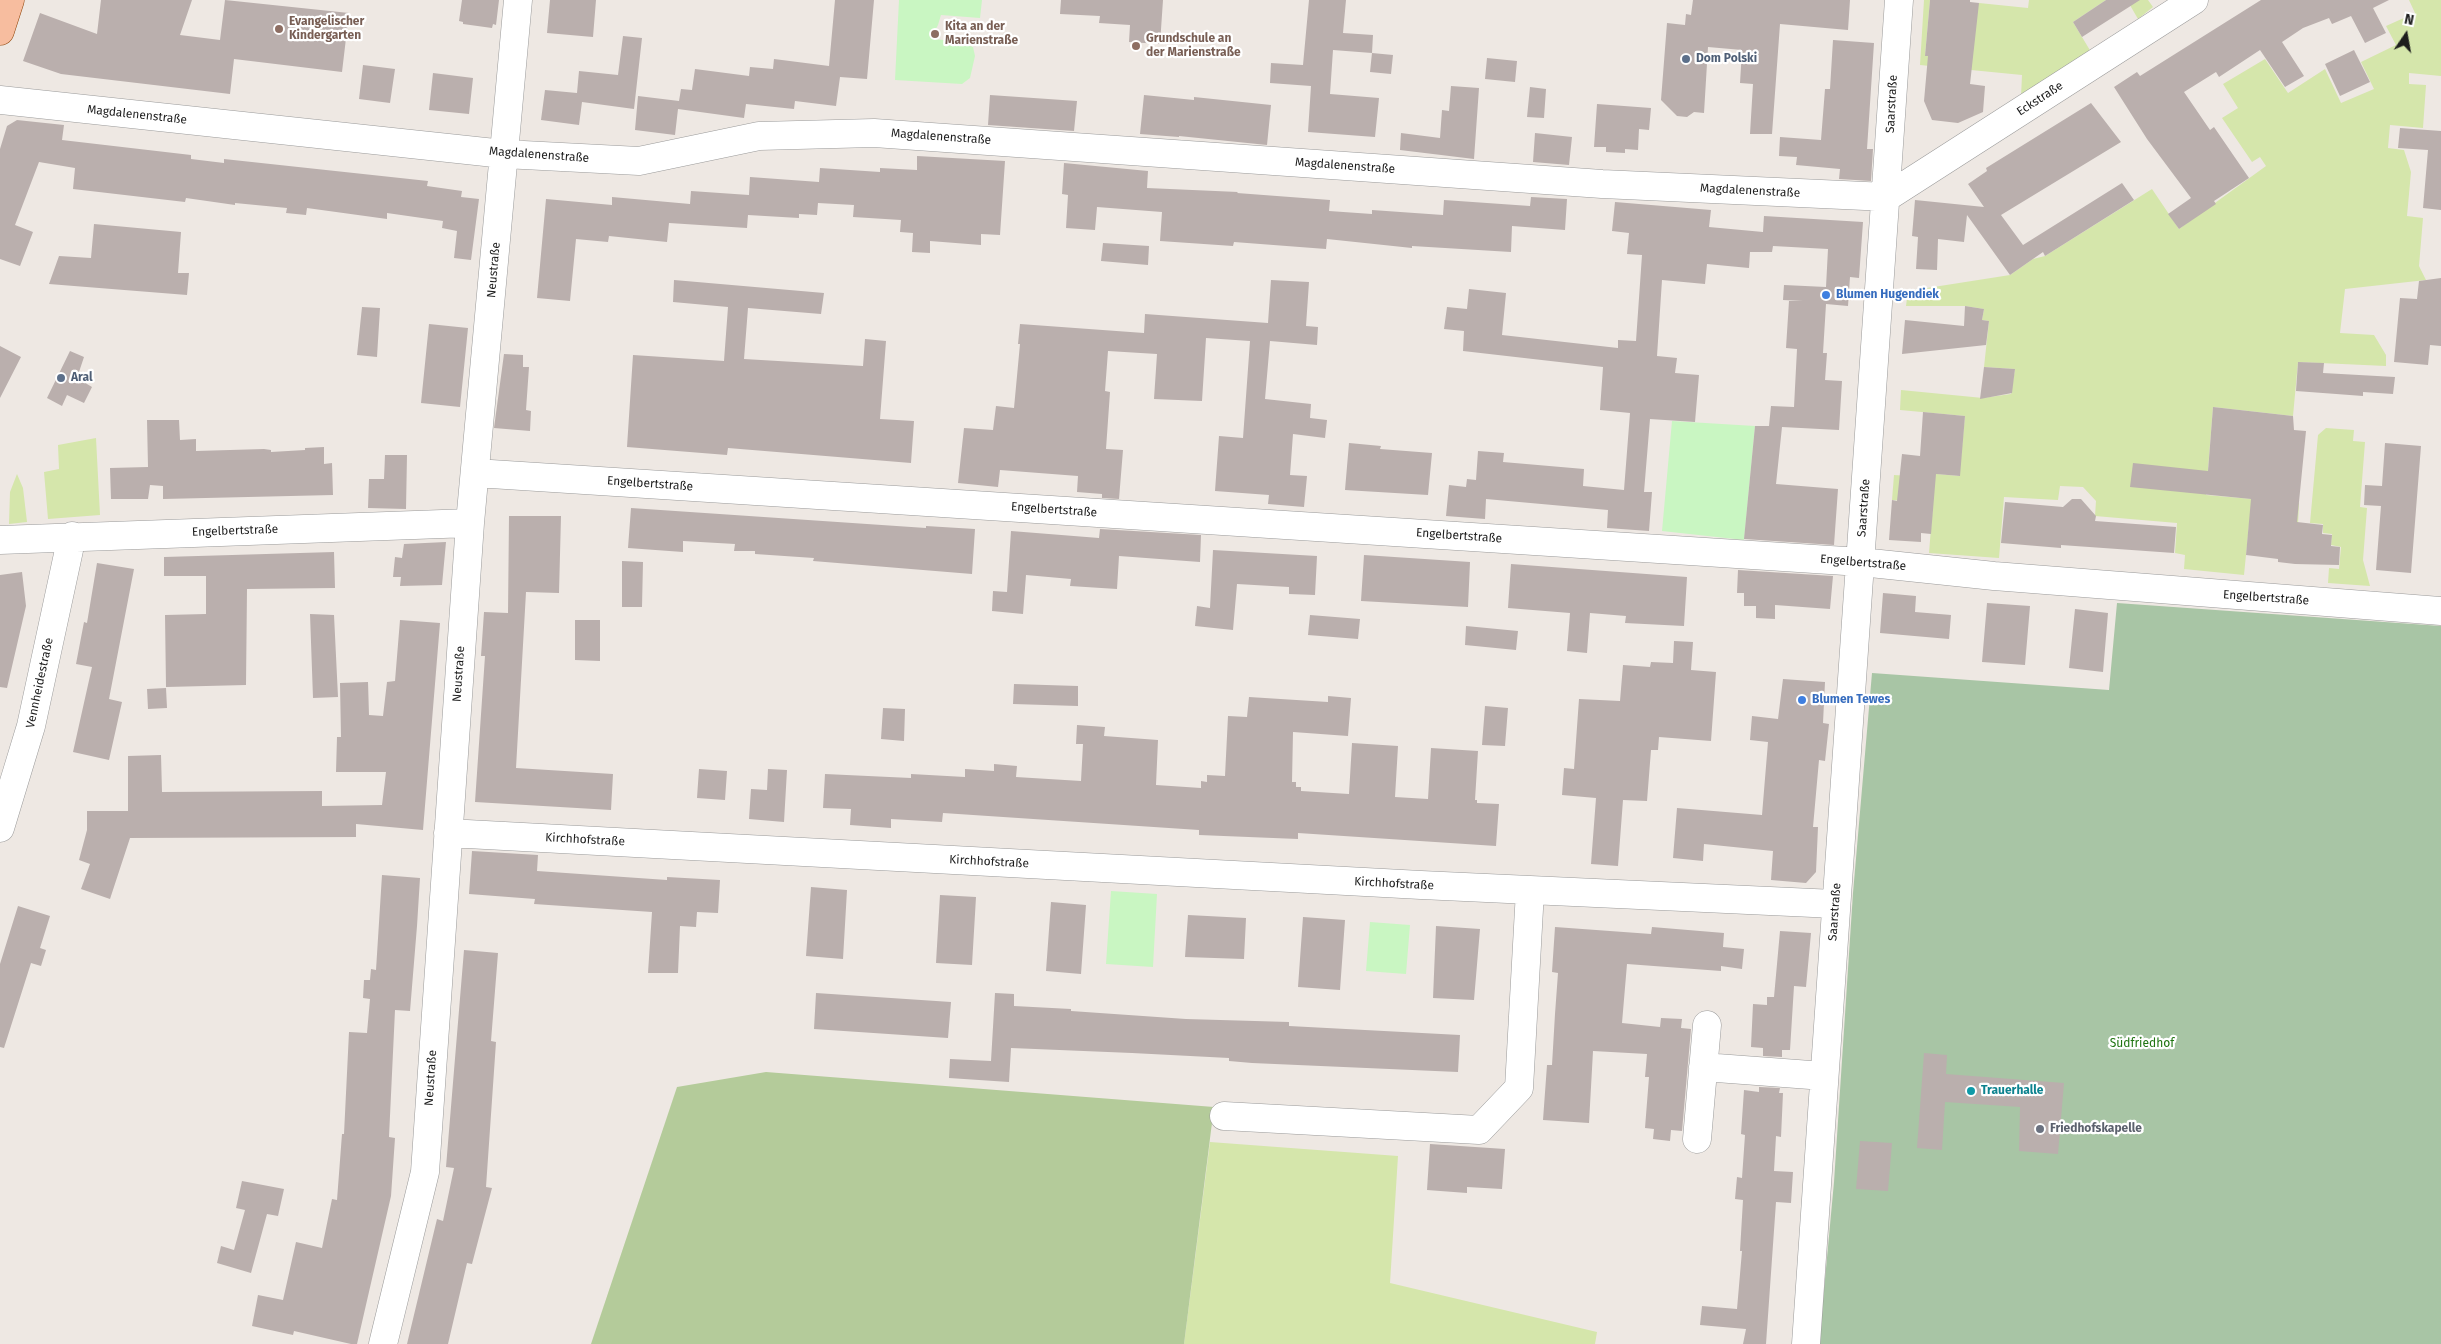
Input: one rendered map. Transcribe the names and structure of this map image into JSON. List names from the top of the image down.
{
  "streets": {
    "street": [
      "Eckstraße",
      "Saarstraße",
      "Magdalenenstraße",
      "Neustraße",
      "Engelbertstraße",
      "Vennheidestraße",
      "Kirchhofstraße"
    ]
  },
  "crossings": [
    ["Eckstraße", "Saarstraße"],
    ["Eckstraße", "Magdalenenstraße"],
    ["Saarstraße", "Magdalenenstraße"],
    ["Saarstraße", "Engelbertstraße"],
    ["Saarstraße", "Kirchhofstraße"],
    ["Magdalenenstraße", "Neustraße"],
    ["Neustraße", "Engelbertstraße"],
    ["Neustraße", "Kirchhofstraße"],
    ["Engelbertstraße", "Vennheidestraße"]
  ],
  "parks": ["Südfriedhof"],
  "places": [
    "Evangelischer Kindergarten",
    "Kita an der Marienstraße",
    "Grundschule an der Marienstraße",
    "Dom Polski",
    "Blumen Hugendiek",
    "Aral",
    "Blumen Tewes",
    "Trauerhalle",
    "Friedhofskapelle"
  ],
  "north": "top"
}
